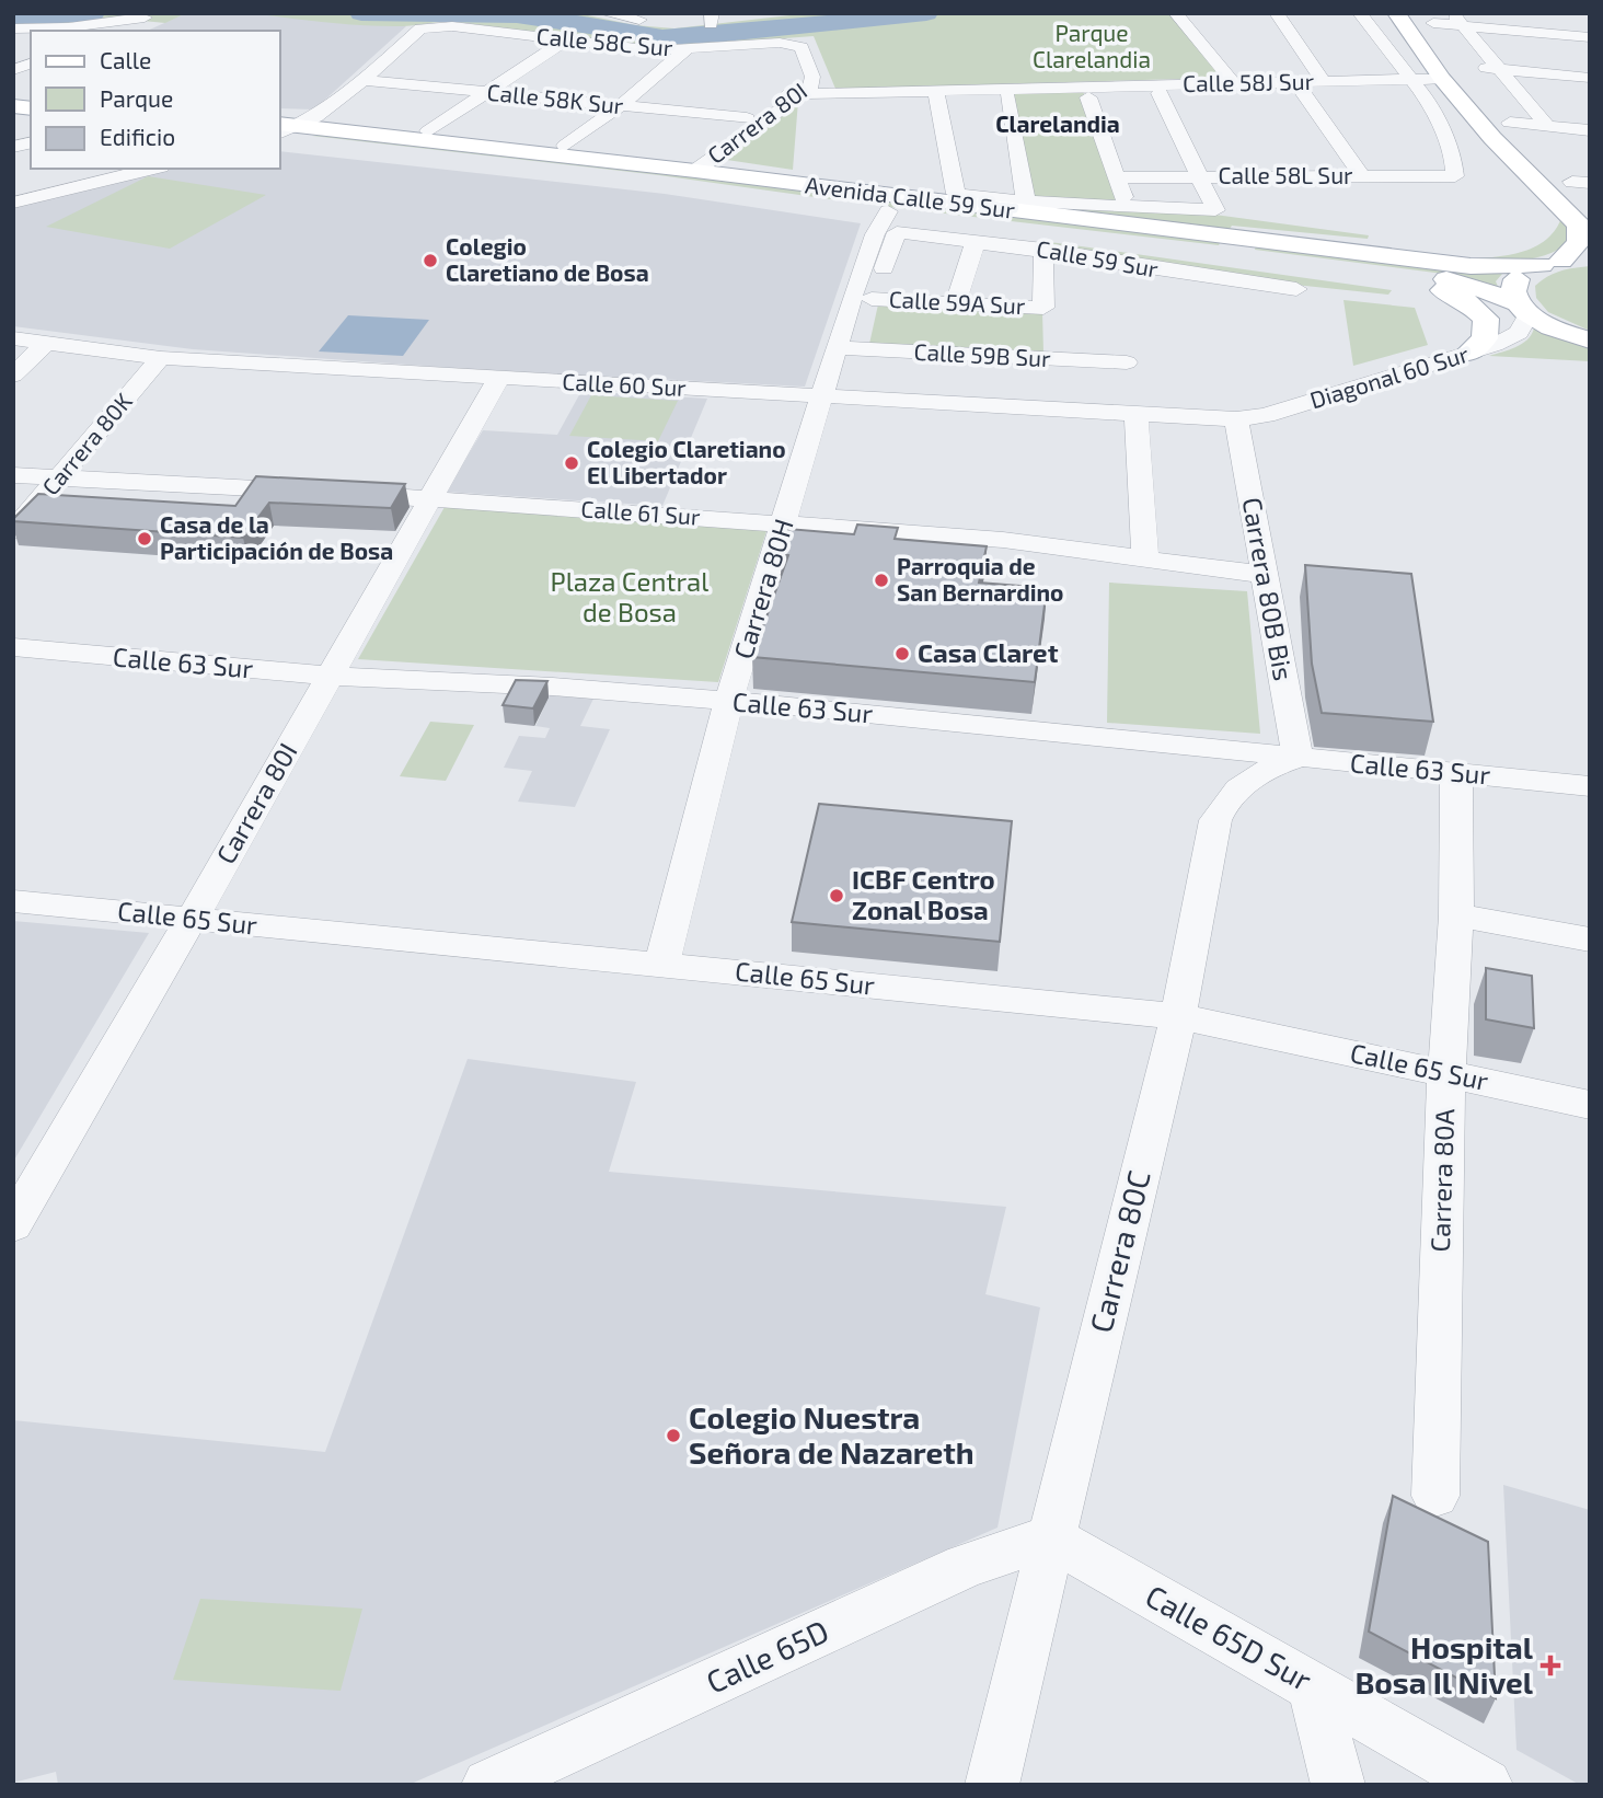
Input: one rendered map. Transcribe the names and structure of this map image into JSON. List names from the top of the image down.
{
  "streets": {
    "main road": ["Avenida Calle 59 Sur"],
    "street": [
      "Calle 58C Sur",
      "Calle 58J Sur",
      "Calle 58K Sur",
      "Carrera 80I",
      "Calle 58L Sur",
      "Calle 59 Sur",
      "Calle 59A Sur",
      "Calle 59B Sur",
      "Diagonal 60 Sur",
      "Calle 60 Sur",
      "Carrera 80K",
      "Calle 61 Sur",
      "Carrera 80H",
      "Carrera 80B Bis",
      "Calle 63 Sur",
      "Calle 65 Sur",
      "Carrera 80A",
      "Carrera 80C",
      "Calle 65D Sur",
      "Calle 65D"
    ]
  },
  "crossings": [
    ["Calle 58C Sur", "Carrera 80I"],
    ["Calle 58J Sur", "Carrera 80I"],
    ["Calle 58J Sur", "Calle 58L Sur"],
    ["Calle 58J Sur", "Calle 59 Sur"],
    ["Calle 58K Sur", "Carrera 80I"],
    ["Carrera 80I", "Avenida Calle 59 Sur"],
    ["Carrera 80I", "Calle 60 Sur"],
    ["Carrera 80I", "Calle 61 Sur"],
    ["Carrera 80I", "Calle 63 Sur"],
    ["Carrera 80I", "Calle 65 Sur"],
    ["Calle 58L Sur", "Calle 59 Sur"],
    ["Avenida Calle 59 Sur", "Calle 59 Sur"],
    ["Avenida Calle 59 Sur", "Diagonal 60 Sur"],
    ["Avenida Calle 59 Sur", "Carrera 80H"],
    ["Calle 59 Sur", "Calle 59A Sur"],
    ["Calle 59 Sur", "Carrera 80H"],
    ["Calle 59A Sur", "Carrera 80H"],
    ["Calle 59B Sur", "Carrera 80H"],
    ["Diagonal 60 Sur", "Calle 60 Sur"],
    ["Diagonal 60 Sur", "Carrera 80B Bis"],
    ["Calle 60 Sur", "Carrera 80K"],
    ["Calle 60 Sur", "Carrera 80H"],
    ["Calle 60 Sur", "Carrera 80B Bis"],
    ["Calle 61 Sur", "Carrera 80H"],
    ["Calle 61 Sur", "Carrera 80B Bis"],
    ["Carrera 80H", "Calle 63 Sur"],
    ["Carrera 80H", "Calle 65 Sur"],
    ["Carrera 80B Bis", "Calle 63 Sur"],
    ["Carrera 80B Bis", "Carrera 80C"],
    ["Calle 63 Sur", "Carrera 80A"],
    ["Calle 63 Sur", "Carrera 80C"],
    ["Calle 65 Sur", "Carrera 80A"],
    ["Calle 65 Sur", "Carrera 80C"],
    ["Carrera 80C", "Calle 65D Sur"],
    ["Carrera 80C", "Calle 65D"],
    ["Calle 65D Sur", "Calle 65D"]
  ],
  "districts": ["Clarelandia"],
  "parks": ["Parque Clarelandia", "Plaza Central de Bosa"],
  "places": {
    "other": [
      "Colegio Claretiano de Bosa",
      "Colegio Claretiano El Libertador",
      "Casa de la Participación de Bosa",
      "Parroquia de San Bernardino",
      "Casa Claret",
      "ICBF Centro Zonal Bosa",
      "Colegio Nuestra Señora de Nazareth"
    ],
    "health": ["Hospital Bosa Il Nivel"]
  },
  "legend": ["Calle", "Parque", "Edificio"]
}
